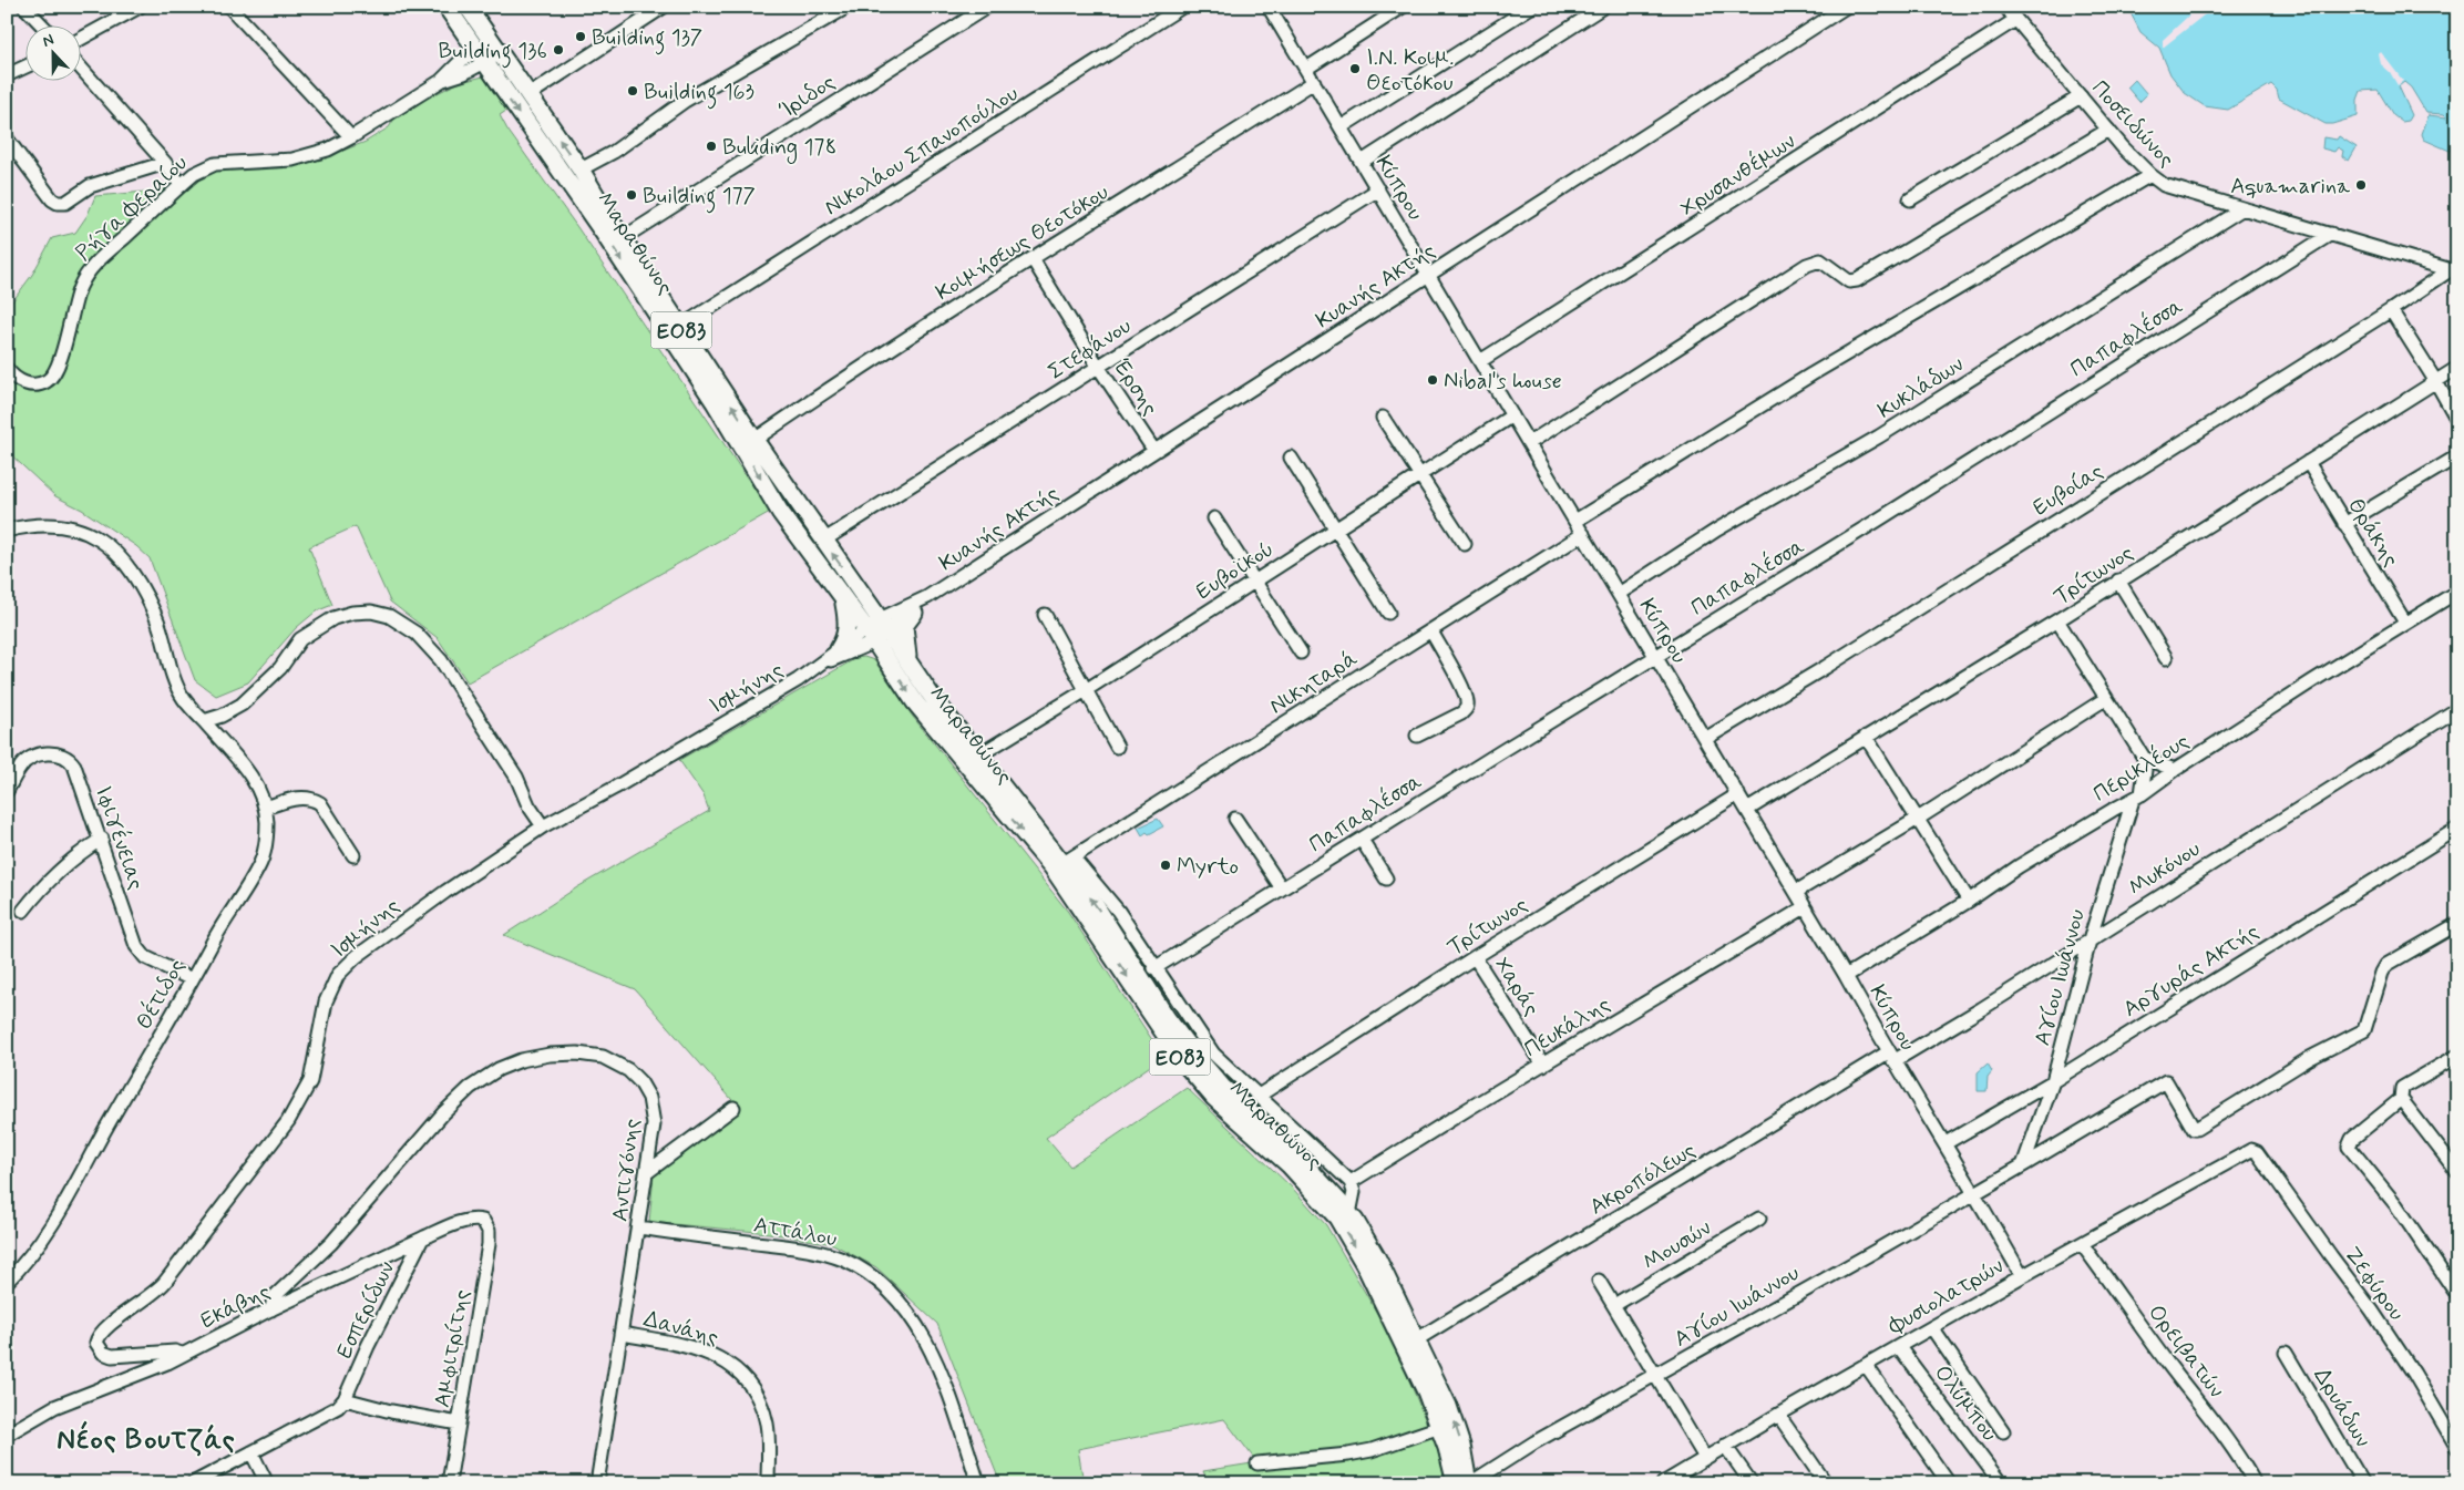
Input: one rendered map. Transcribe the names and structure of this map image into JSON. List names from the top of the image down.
{
  "streets": {
    "main road": ["Μαραθώνος", "ΕΟ83"],
    "street": [
      "Ίριδος",
      "Ποσειδώνος",
      "Νικολάου Σπανοπούλου",
      "Χρυσανθέμων",
      "Κύπρου",
      "Ρήγα Φεραίου",
      "Κοιμήσεως Θεοτόκου",
      "Κυανής Ακτής",
      "Παπαφλέσσα",
      "Στεφάνου",
      "Έρσης",
      "Κυκλάδων",
      "Ευβοίας",
      "Θράκης",
      "Ευβοϊκού",
      "Τρίτωνος",
      "Νικηταρά",
      "Ισμήνης",
      "Περικλέους",
      "Ιφιγένειας",
      "Μυκόνου",
      "Αργυράς Ακτής",
      "Αγίου Ιωάννου",
      "Χαράς",
      "Θέτιδος",
      "Πευκάλης",
      "Αντιγόνης",
      "Ακροπόλεως",
      "Αττάλου",
      "Μουσών",
      "Ζεφύρου",
      "Φυσιολατρών",
      "Εκάβης",
      "Εσπερίδων",
      "Δανάης",
      "Αμφιτρίτης",
      "Ορειβατών",
      "Ολύμπου",
      "Δρυάδων"
    ]
  },
  "crossings": [
    ["Ίριδος", "Μαραθώνος"],
    ["Ποσειδώνος", "Χρυσανθέμων"],
    ["Ποσειδώνος", "Παπαφλέσσα"],
    ["Ποσειδώνος", "Κυκλάδων"],
    ["Ποσειδώνος", "Ευβοίας"],
    ["Νικολάου Σπανοπούλου", "Μαραθώνος"],
    ["Χρυσανθέμων", "Κύπρου"],
    ["Κύπρου", "Κοιμήσεως Θεοτόκου"],
    ["Κύπρου", "Κυανής Ακτής"],
    ["Κύπρου", "Παπαφλέσσα"],
    ["Κύπρου", "Στεφάνου"],
    ["Κύπρου", "Κυκλάδων"],
    ["Κύπρου", "Ευβοίας"],
    ["Κύπρου", "Ευβοϊκού"],
    ["Κύπρου", "Τρίτωνος"],
    ["Κύπρου", "Νικηταρά"],
    ["Κύπρου", "Περικλέους"],
    ["Κύπρου", "Μυκόνου"],
    ["Κύπρου", "Αργυράς Ακτής"],
    ["Κύπρου", "Αγίου Ιωάννου"],
    ["Κύπρου", "Πευκάλης"],
    ["Κύπρου", "Ακροπόλεως"],
    ["Κύπρου", "Φυσιολατρών"],
    ["Ρήγα Φεραίου", "Μαραθώνος"],
    ["Κοιμήσεως Θεοτόκου", "Μαραθώνος"],
    ["Κοιμήσεως Θεοτόκου", "Έρσης"],
    ["Μαραθώνος", "Κυανής Ακτής"],
    ["Μαραθώνος", "Στεφάνου"],
    ["Μαραθώνος", "Ευβοϊκού"],
    ["Μαραθώνος", "Νικηταρά"],
    ["Μαραθώνος", "Αγίου Ιωάννου"],
    ["Μαραθώνος", "Ακροπόλεως"],
    ["Κυανής Ακτής", "Έρσης"],
    ["Στεφάνου", "Έρσης"],
    ["Θράκης", "Τρίτωνος"],
    ["Θράκης", "Περικλέους"],
    ["Τρίτωνος", "Χαράς"],
    ["Ισμήνης", "Εκάβης"],
    ["Περικλέους", "Αγίου Ιωάννου"],
    ["Ιφιγένειας", "Θέτιδος"],
    ["Μυκόνου", "Αγίου Ιωάννου"],
    ["Μυκόνου", "Ακροπόλεως"],
    ["Αργυράς Ακτής", "Αγίου Ιωάννου"],
    ["Χαράς", "Πευκάλης"],
    ["Αντιγόνης", "Αττάλου"],
    ["Αντιγόνης", "Εκάβης"],
    ["Αντιγόνης", "Δανάης"],
    ["Ζεφύρου", "Φυσιολατρών"],
    ["Φυσιολατρών", "Ορειβατών"],
    ["Φυσιολατρών", "Ολύμπου"],
    ["Εκάβης", "Εσπερίδων"],
    ["Εκάβης", "Αμφιτρίτης"]
  ],
  "districts": ["Νέος Βουτζάς"],
  "places": [
    "Building 137",
    "Building 136",
    "Ι.Ν. Κοιμ. Θεοτόκου",
    "Building 163",
    "Buliding 178",
    "Aquamarina",
    "Building 177",
    "Nibal's house",
    "Myrto"
  ],
  "north": "top"
}
